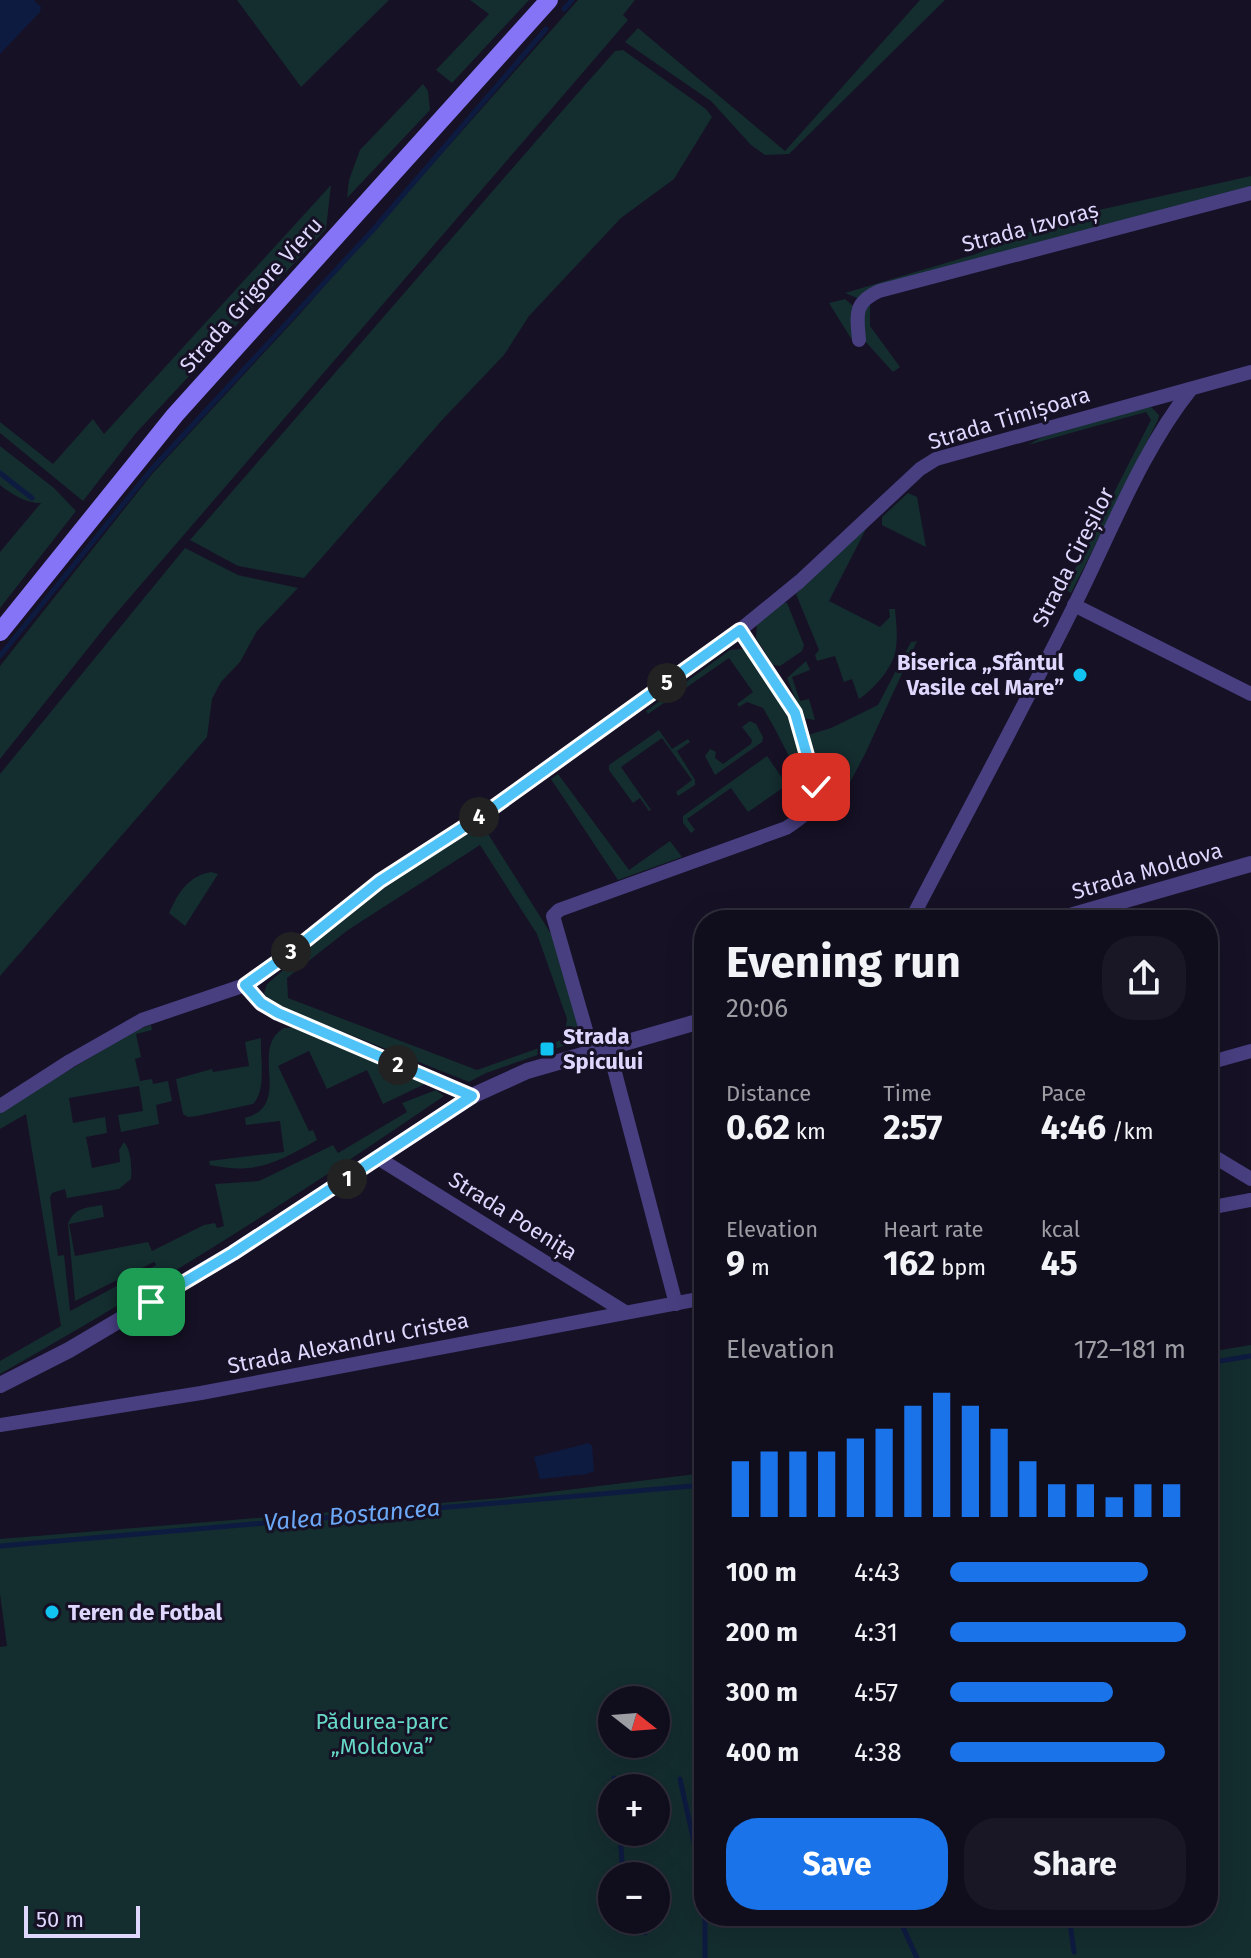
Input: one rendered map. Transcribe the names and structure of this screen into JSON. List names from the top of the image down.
{
  "streets": {
    "main road": ["Strada Grigore Vieru"],
    "street": [
      "Strada Izvoraș",
      "Strada Timișoara",
      "Strada Cireșilor",
      "Strada Moldova",
      "Strada Poenița",
      "Strada Alexandru Cristea"
    ]
  },
  "crossings": [
    ["Strada Timișoara", "Strada Cireșilor"],
    ["Strada Poenița", "Strada Alexandru Cristea"]
  ],
  "water": ["Valea Bostancea"],
  "parks": ["Pădurea-parc „Moldova”"],
  "places": {
    "other": ["Biserica „Sfântul Vasile cel Mare”", "Teren de Fotbal"],
    "transit": ["Strada Spicului"]
  },
  "scale_bar": "50 m",
  "north": "right",
  "page": {
    "pins": [
      "5",
      "4",
      "3",
      "2",
      "1"
    ],
    "heading": ["Evening run", "20:06"],
    "stats": [
      ["Distance", "0.62 km"],
      ["Time", "2:57"],
      ["Pace", "4:46 /km"],
      ["Elevation", "9 m"],
      ["Heart rate", "162 bpm"],
      ["kcal", "45"]
    ],
    "chart": ["Elevation", "172–181 m"],
    "list": [
      {
        "name": "100 m",
        "note": "4:43"
      },
      {
        "name": "200 m",
        "note": "4:31"
      },
      {
        "name": "300 m",
        "note": "4:57"
      },
      {
        "name": "400 m",
        "note": "4:38"
      }
    ],
    "map_buttons": ["+", "−"],
    "buttons": ["Save", "Share"],
    "scale": "50 m"
  }
}
